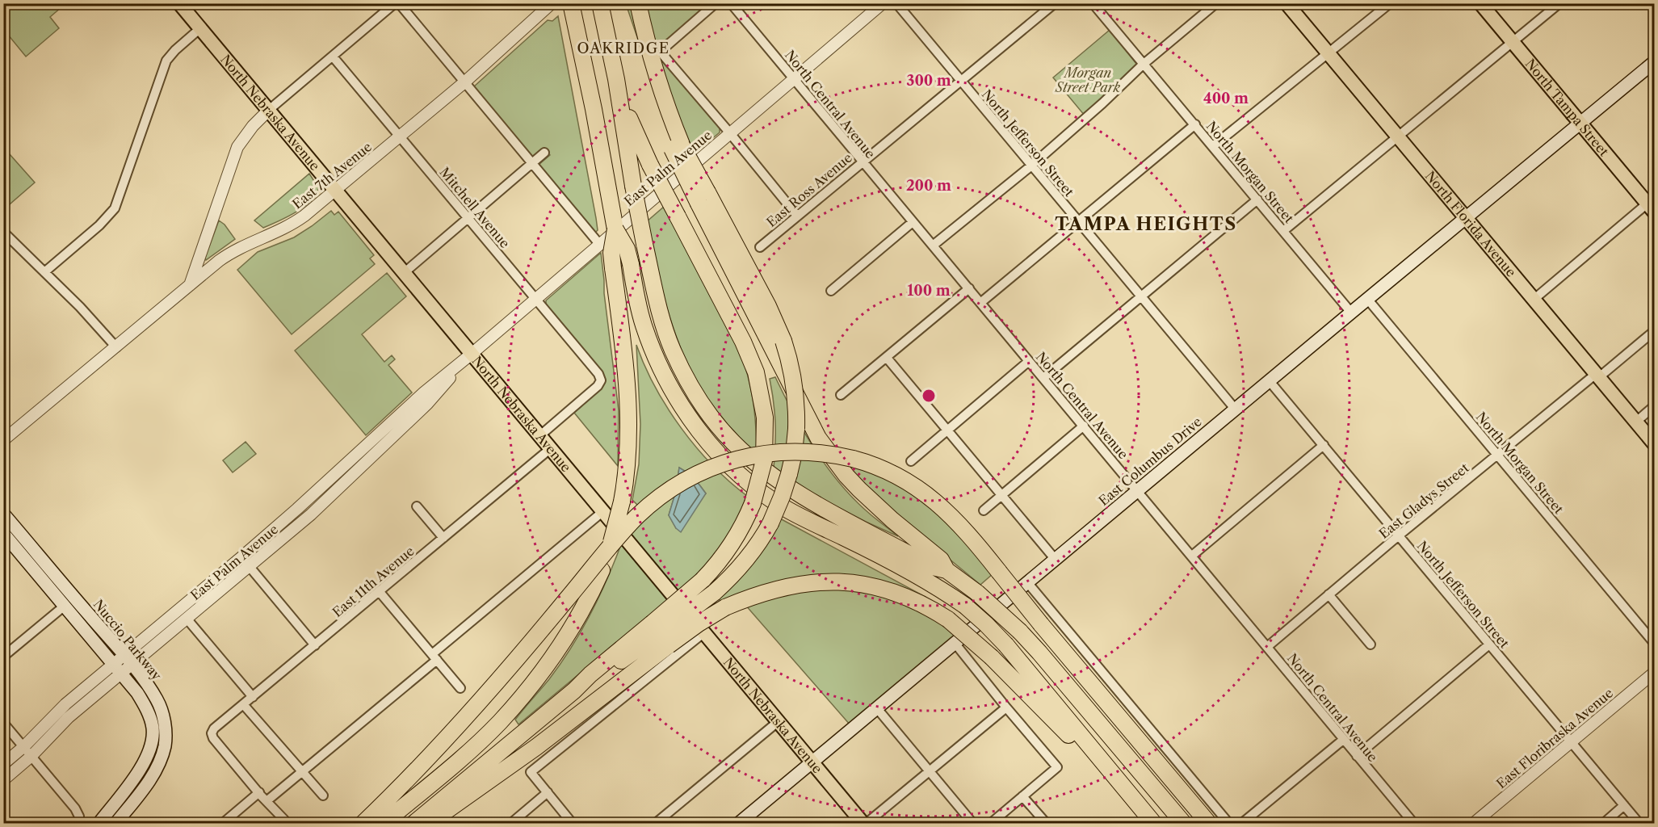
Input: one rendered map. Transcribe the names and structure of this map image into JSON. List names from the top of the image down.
{
  "streets": {
    "main road": [
      "North Tampa Street",
      "North Nebraska Avenue",
      "North Florida Avenue",
      "East Columbus Drive",
      "Nuccio Parkway"
    ],
    "street": [
      "North Central Avenue",
      "North Jefferson Street",
      "East Palm Avenue",
      "North Morgan Street",
      "East 7th Avenue",
      "East Ross Avenue",
      "Mitchell Avenue",
      "East Gladys Street",
      "East 11th Avenue",
      "East Floribraska Avenue"
    ]
  },
  "crossings": [
    ["North Central Avenue", "East Palm Avenue"],
    ["North Central Avenue", "East Ross Avenue"],
    ["North Central Avenue", "East Columbus Drive"],
    ["North Central Avenue", "East Gladys Street"],
    ["North Tampa Street", "East Columbus Drive"],
    ["North Nebraska Avenue", "East Palm Avenue"],
    ["North Nebraska Avenue", "East 7th Avenue"],
    ["North Nebraska Avenue", "Mitchell Avenue"],
    ["North Nebraska Avenue", "East Columbus Drive"],
    ["North Nebraska Avenue", "East 11th Avenue"],
    ["North Jefferson Street", "East Ross Avenue"],
    ["North Jefferson Street", "East Columbus Drive"],
    ["North Jefferson Street", "East Gladys Street"],
    ["North Jefferson Street", "East Floribraska Avenue"],
    ["East Palm Avenue", "Mitchell Avenue"],
    ["East Palm Avenue", "Nuccio Parkway"],
    ["North Morgan Street", "East Columbus Drive"],
    ["North Morgan Street", "East Gladys Street"],
    ["East 7th Avenue", "Mitchell Avenue"],
    ["North Florida Avenue", "East Columbus Drive"],
    ["North Florida Avenue", "East Gladys Street"]
  ],
  "districts": ["OAKRIDGE", "TAMPA HEIGHTS"],
  "parks": ["Morgan Street Park"],
  "rings": [
    "300 m",
    "400 m",
    "200 m",
    "100 m"
  ]
}
